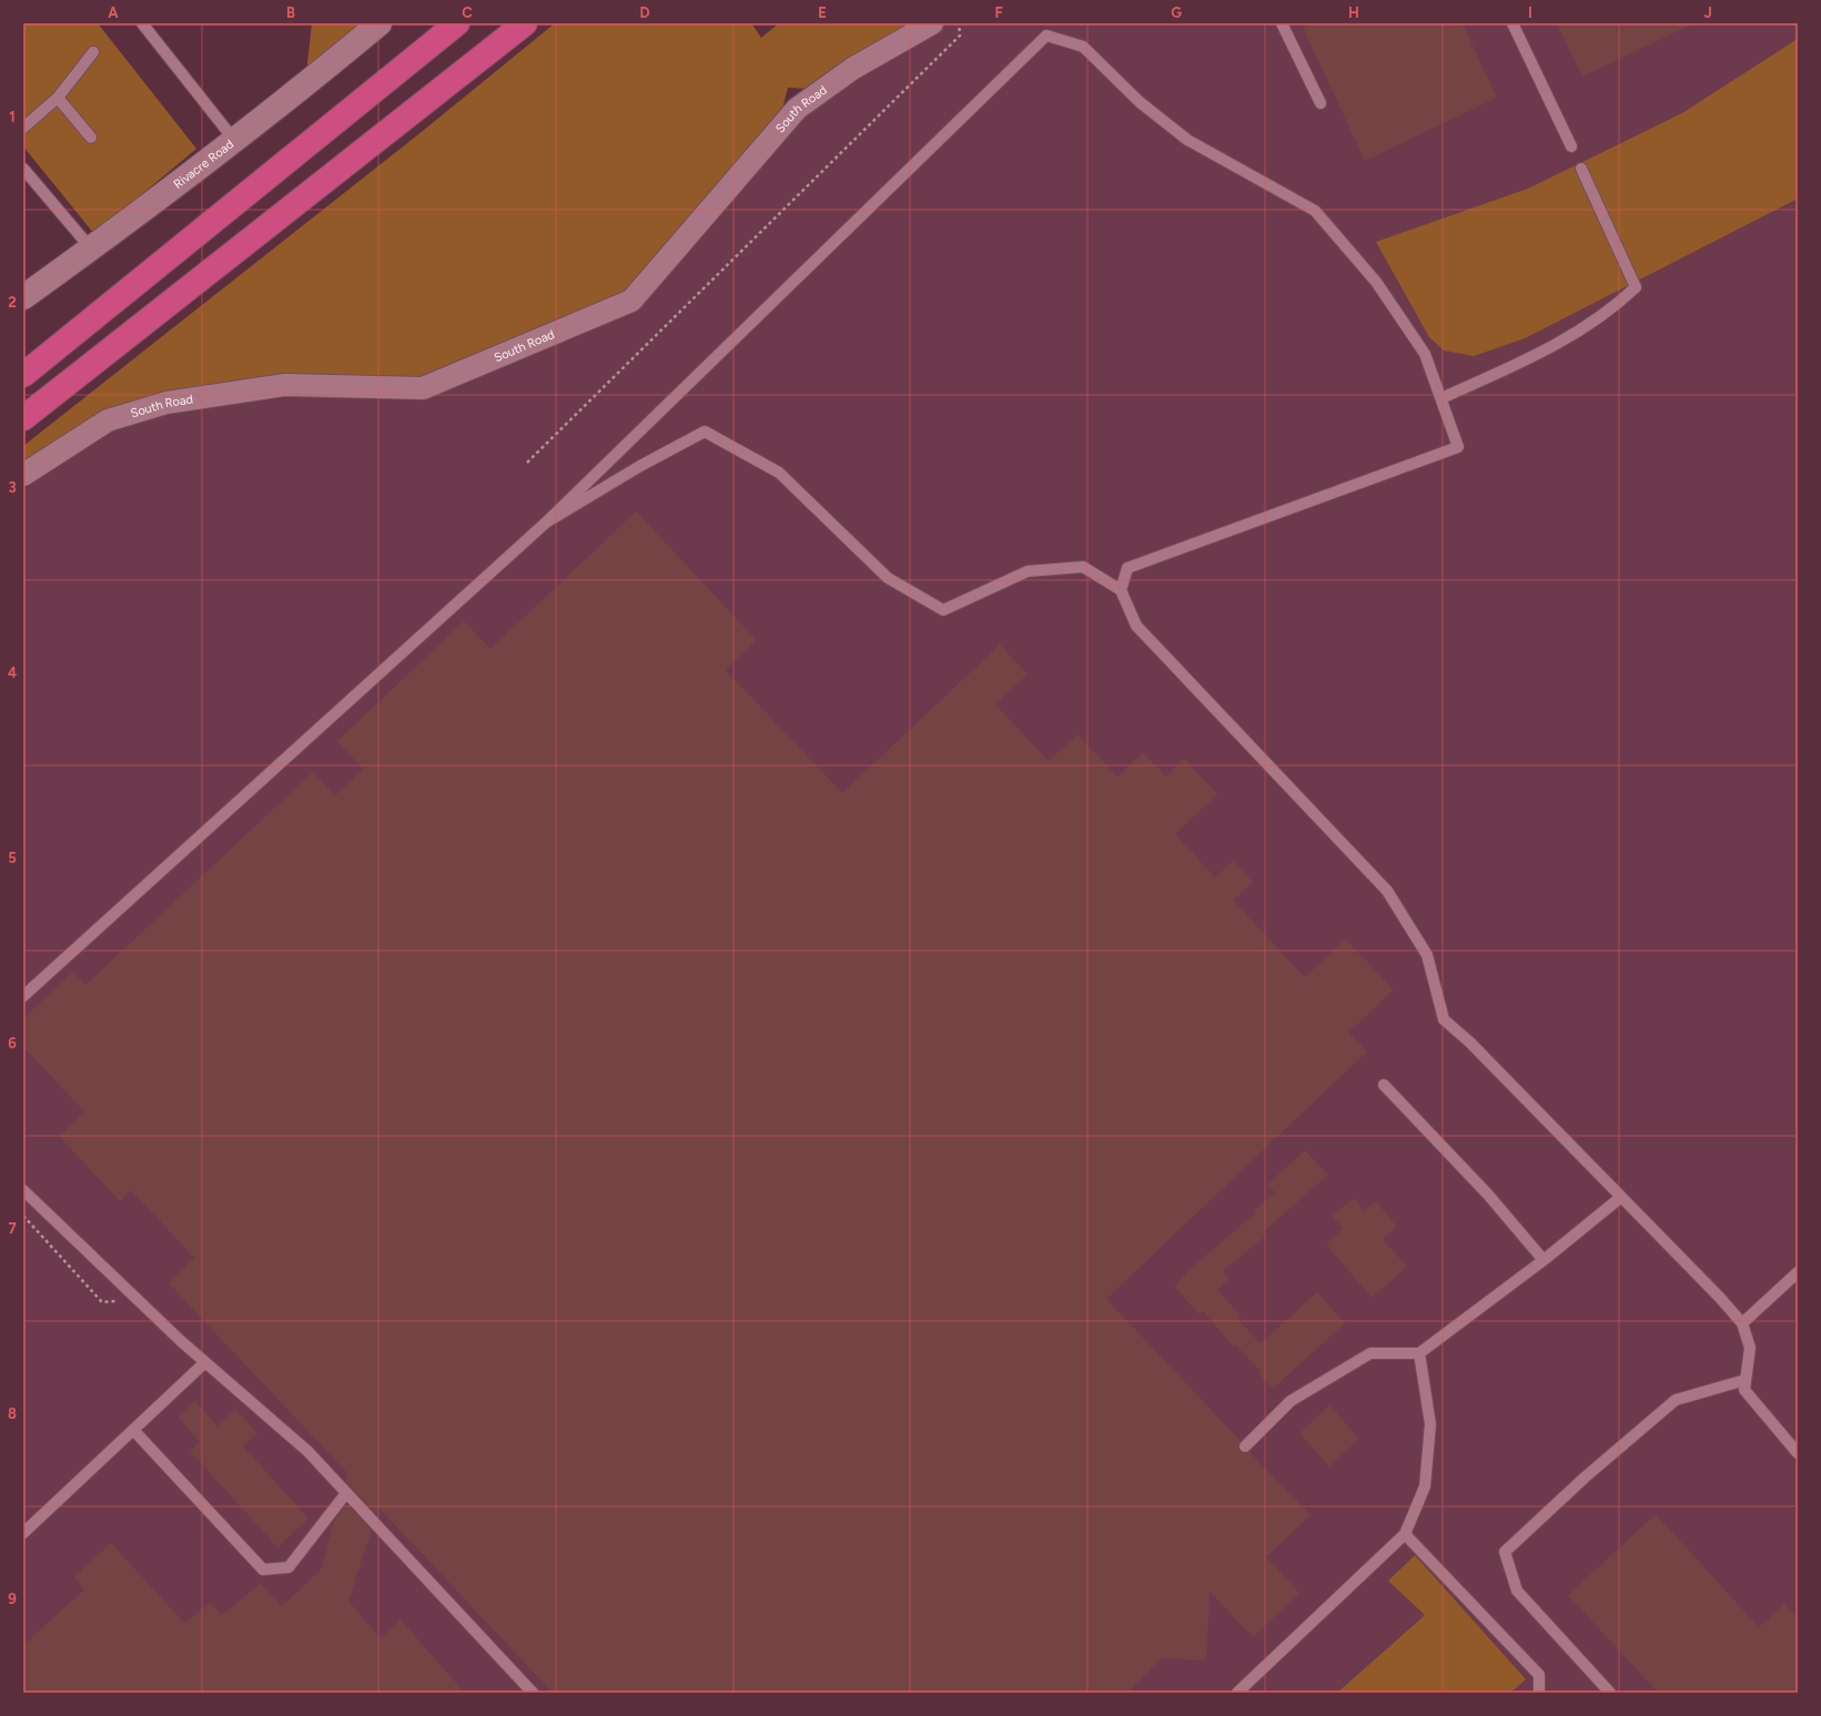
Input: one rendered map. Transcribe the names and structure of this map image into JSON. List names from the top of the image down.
{
  "streets": {
    "main road": ["Rivacre Road"],
    "street": ["South Road"]
  },
  "grid": {
    "columns": [
      "A",
      "B",
      "C",
      "D",
      "E",
      "F",
      "G",
      "H",
      "I",
      "J"
    ],
    "rows": [
      "1",
      "2",
      "3",
      "4",
      "5",
      "6",
      "7",
      "8",
      "9"
    ]
  }
}
